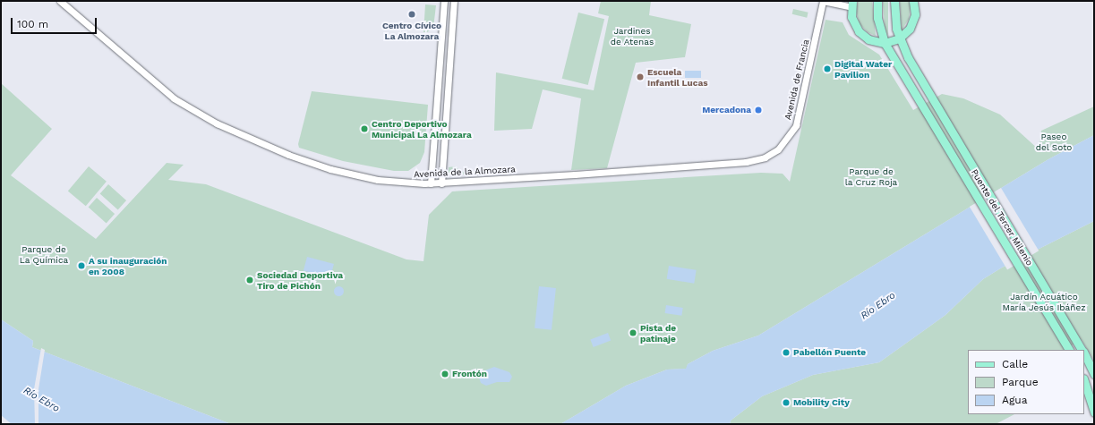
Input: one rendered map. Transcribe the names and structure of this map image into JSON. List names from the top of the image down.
{
  "streets": {
    "main road": ["Puente del Tercer Milenio"],
    "street": ["Avenida de Francia", "Avenida de la Almozara"]
  },
  "crossings": [
    ["Avenida de Francia", "Avenida de la Almozara"]
  ],
  "water": ["Río Ebro"],
  "parks": [
    "Jardines de Atenas",
    "Paseo del Soto",
    "Parque de la Cruz Roja",
    "Parque de La Química",
    "Jardín Acuático María Jesús Ibáñez"
  ],
  "places": [
    "Centro Cívico La Almozara",
    "Digital Water Pavilion",
    "Escuela Infantil Lucas",
    "Mercadona",
    "Centro Deportivo Municipal La Almozara",
    "A su inauguración en 2008",
    "Sociedad Deportiva Tiro de Pichón",
    "Pista de patinaje",
    "Pabellón Puente",
    "Frontón",
    "Mobility City"
  ],
  "legend": ["Calle", "Parque", "Agua"],
  "scale_bar": "100 m"
}
